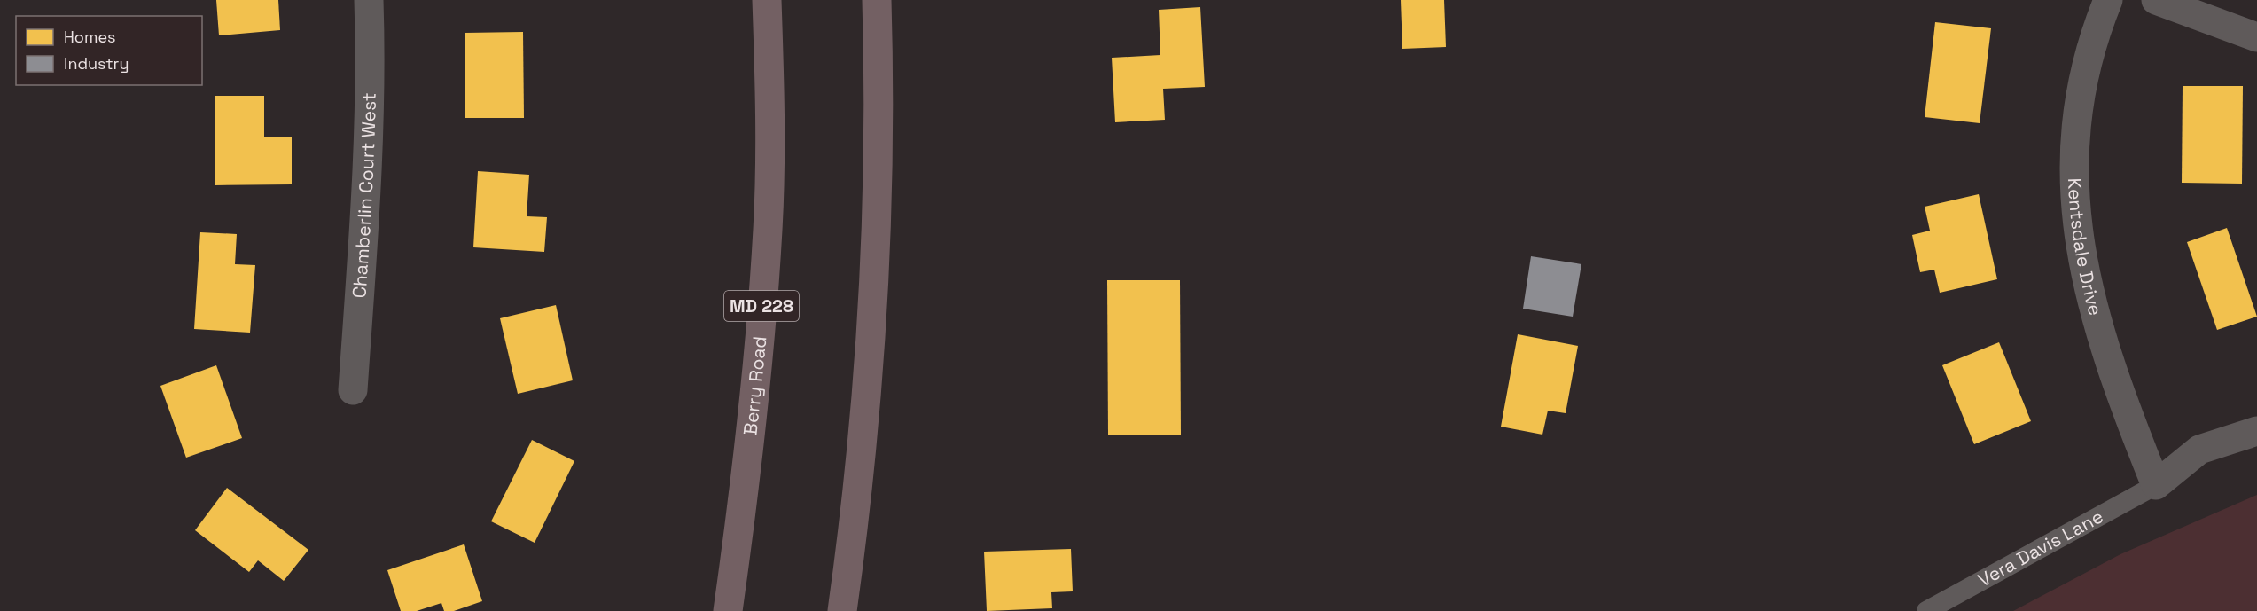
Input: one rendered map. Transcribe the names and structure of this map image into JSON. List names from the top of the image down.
{
  "streets": {
    "highway": ["MD 228", "Berry Road"],
    "street": ["Chamberlin Court West", "Kentsdale Drive"],
    "lane": ["Vera Davis Lane"]
  },
  "crossings": [
    ["Kentsdale Drive", "Vera Davis Lane"]
  ],
  "legend": ["Homes", "Industry"]
}
